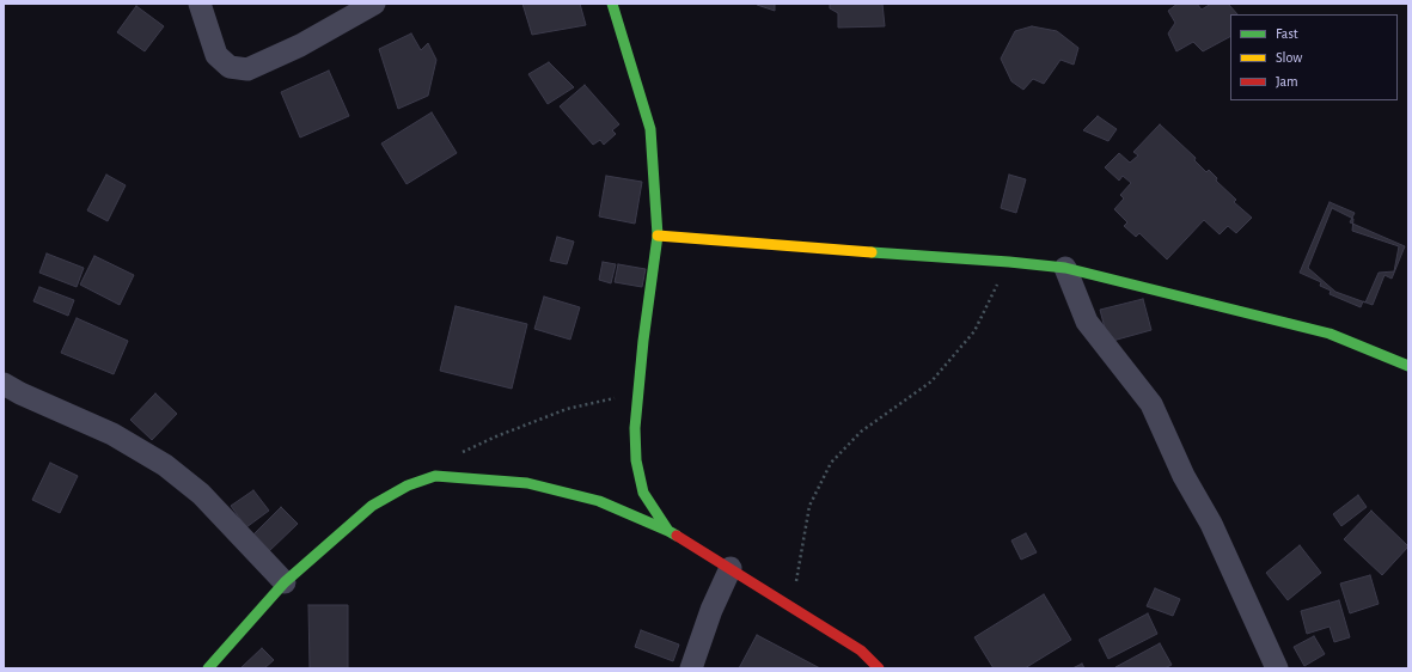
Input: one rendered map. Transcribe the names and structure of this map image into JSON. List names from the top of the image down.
{
  "legend": ["Fast", "Slow", "Jam"]
}
